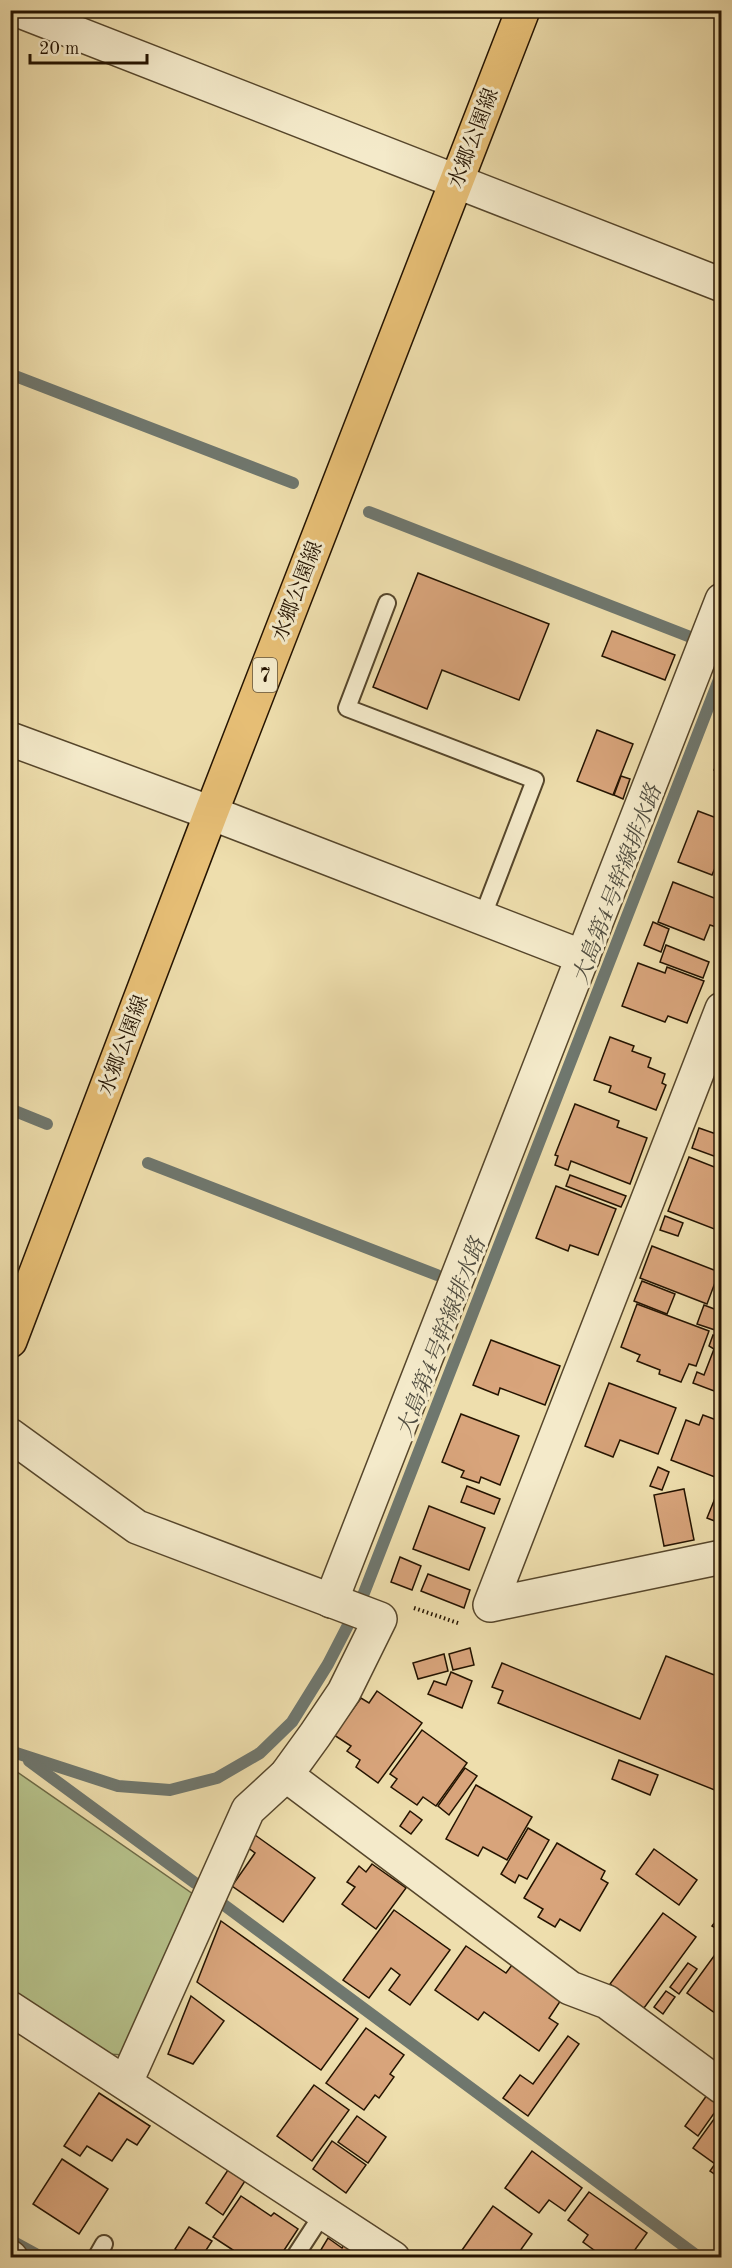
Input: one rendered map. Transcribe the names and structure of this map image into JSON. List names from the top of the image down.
{
  "streets": {
    "main road": ["水郷公園線", "7"]
  },
  "water": ["大島第4号幹線排水路"],
  "scale_bar": "20 m"
}
